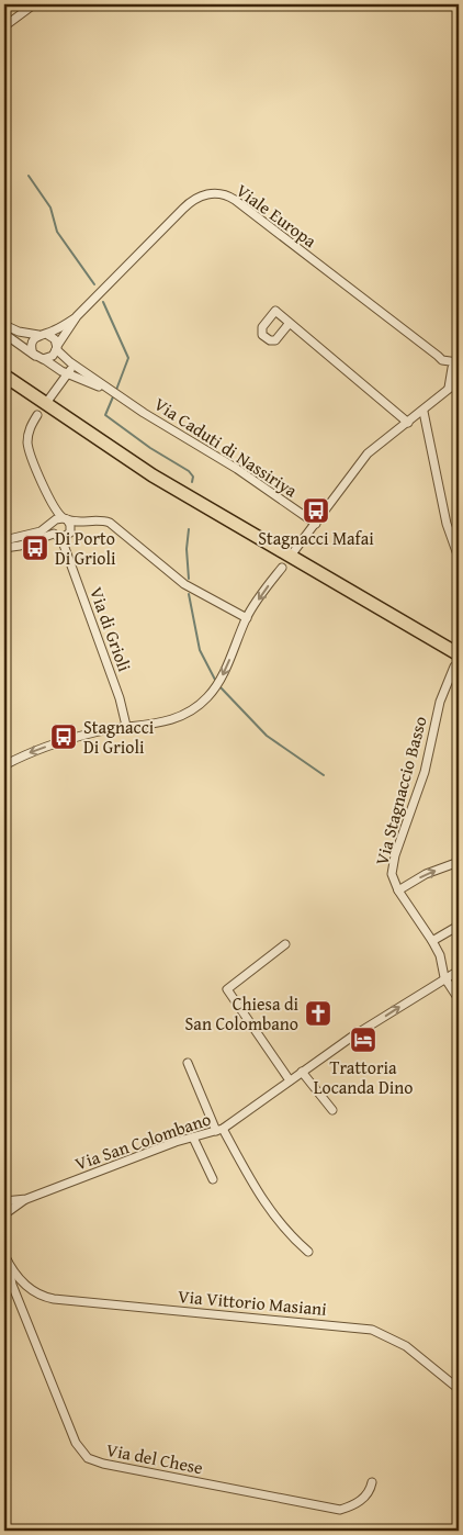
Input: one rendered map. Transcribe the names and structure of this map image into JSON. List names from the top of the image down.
{
  "streets": {
    "street": [
      "Viale Europa",
      "Via Caduti di Nassiriya",
      "Via di Grioli",
      "Via Stagnaccio Basso",
      "Via San Colombano",
      "Via Vittorio Masiani",
      "Via del Chese"
    ]
  },
  "crossings": [
    ["Viale Europa", "Via Caduti di Nassiriya"],
    ["Via Stagnaccio Basso", "Via San Colombano"],
    ["Via Vittorio Masiani", "Via del Chese"]
  ],
  "places": {
    "bus stop": ["Stagnacci Mafai", "Di Porto Di Grioli", "Stagnacci Di Grioli"],
    "church": ["Chiesa di San Colombano"],
    "hotel": ["Trattoria Locanda Dino"]
  }
}
